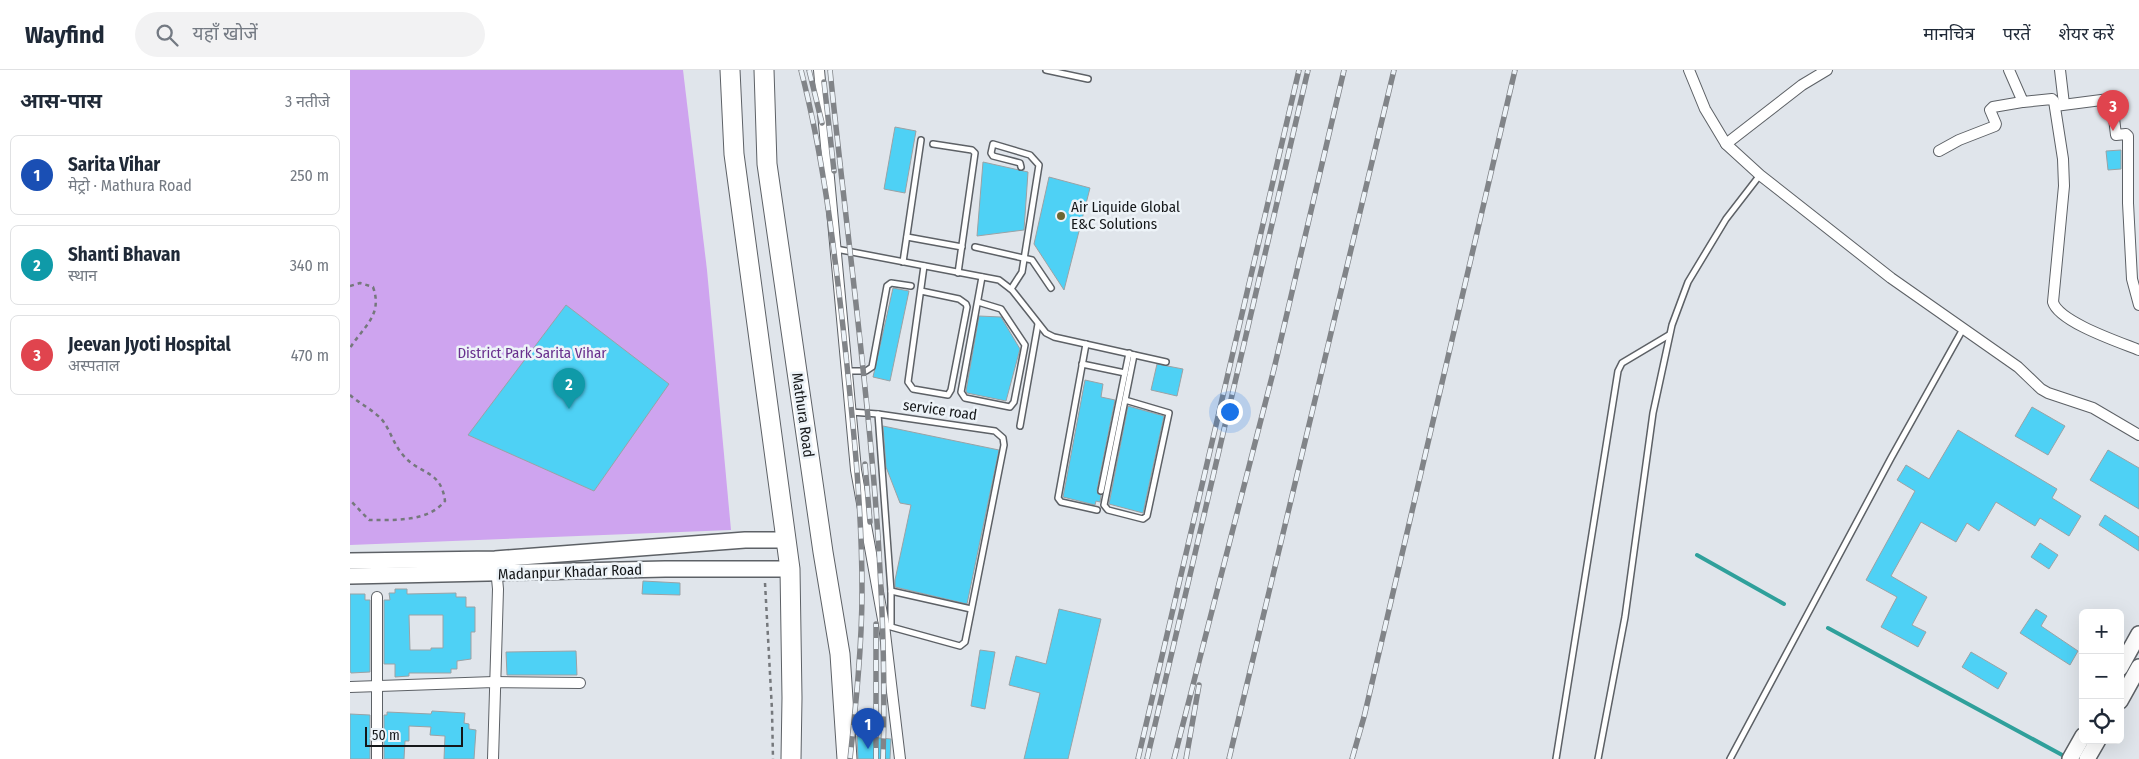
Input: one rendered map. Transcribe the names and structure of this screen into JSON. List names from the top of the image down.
{
  "streets": {
    "highway": ["Mathura Road"],
    "street": ["Madanpur Khadar Road"],
    "lane": ["service road"]
  },
  "parks": ["District Park Sarita Vihar"],
  "places": ["Air Liquide Global E&C Solutions"],
  "scale_bar": "50 m",
  "page": {
    "header": "Wayfind",
    "search": "यहाँ खोजें",
    "nav": ["मानचित्र", "परतें", "शेयर करें"],
    "heading": ["आस-पास", "3 नतीजे"],
    "pins": ["3", "2", "1"],
    "list": [
      {
        "mark": "1",
        "name": "Sarita Vihar",
        "note": "मेट्रो · Mathura Road",
        "value": "250 m"
      },
      {
        "mark": "2",
        "name": "Shanti Bhavan",
        "note": "स्थान",
        "value": "340 m"
      },
      {
        "mark": "3",
        "name": "Jeevan Jyoti Hospital",
        "note": "अस्पताल",
        "value": "470 m"
      }
    ],
    "map_buttons": ["+", "−"],
    "scale": "50 m"
  }
}
